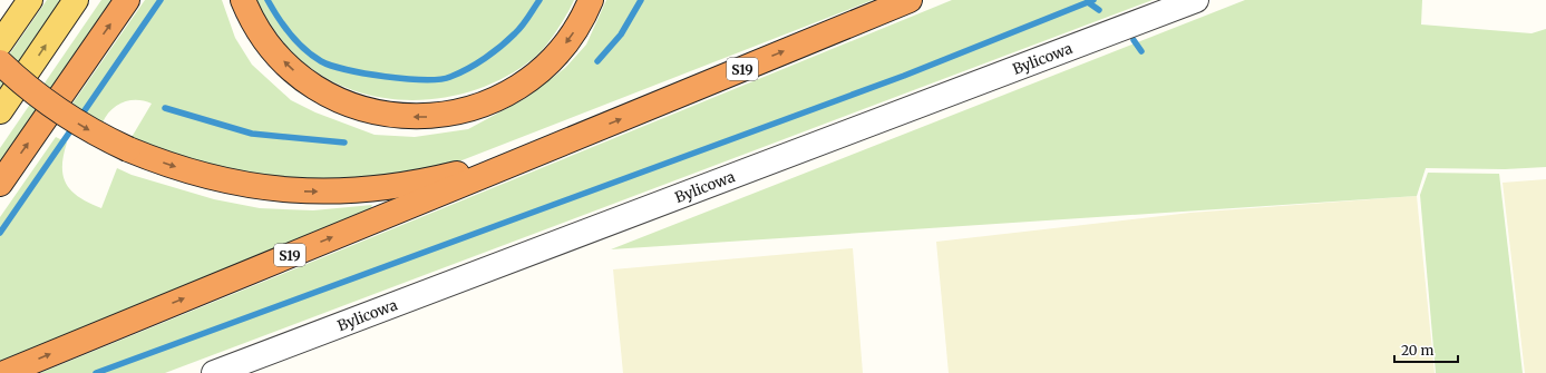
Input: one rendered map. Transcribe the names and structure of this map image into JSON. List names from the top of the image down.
{
  "streets": {
    "highway": ["S19"],
    "street": ["Bylicowa"]
  },
  "scale_bar": "20 m"
}
